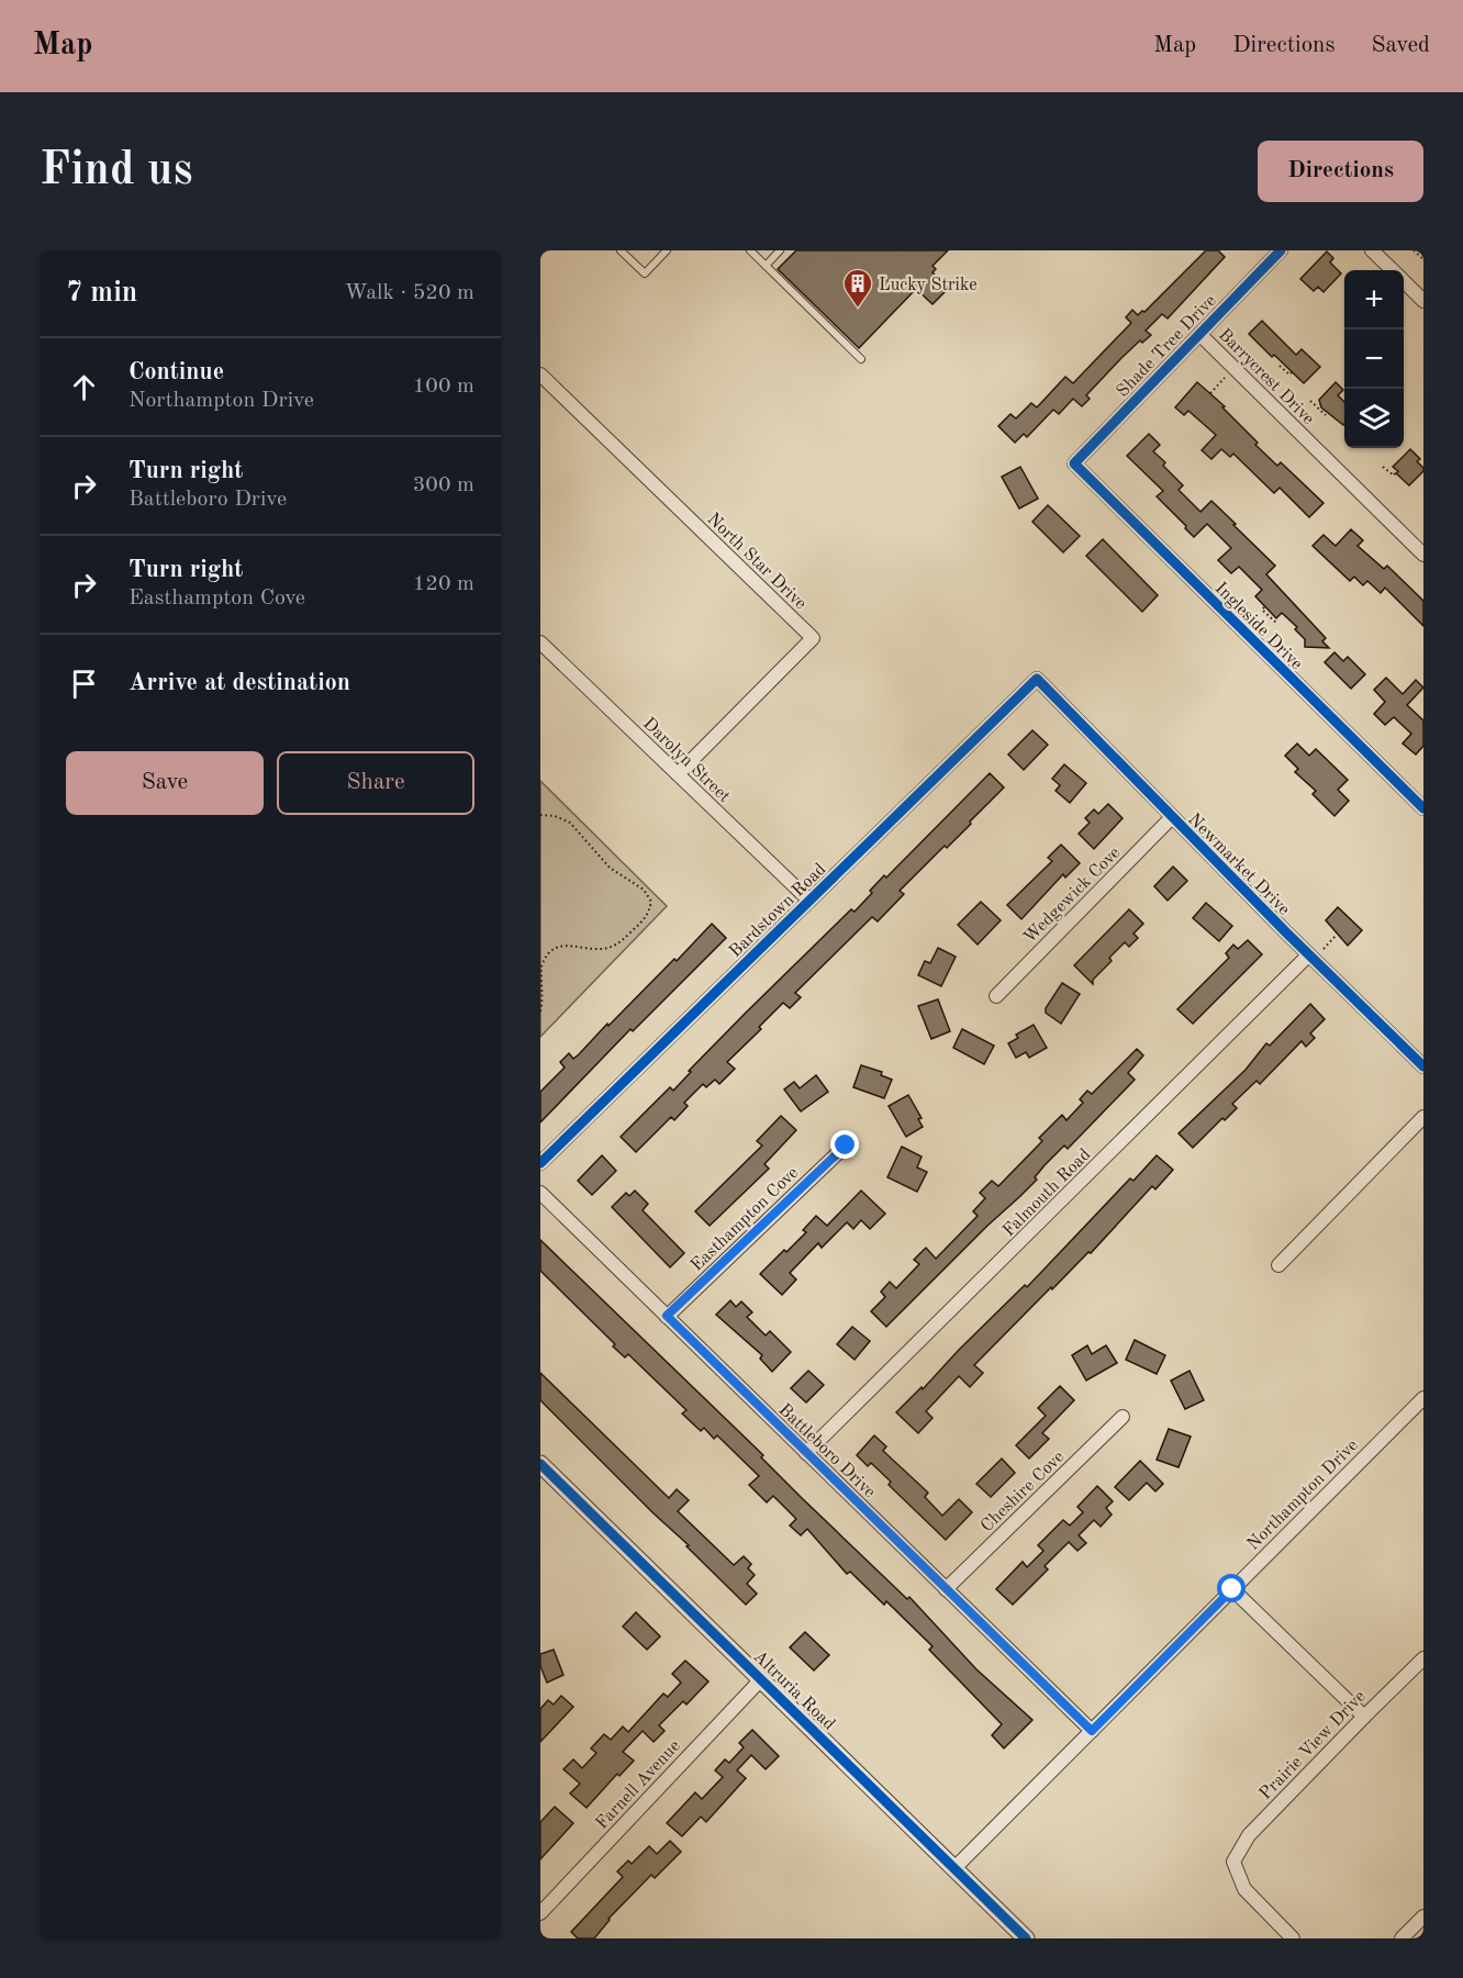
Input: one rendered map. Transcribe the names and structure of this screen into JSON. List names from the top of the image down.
{
  "streets": {
    "street": [
      "Shade Tree Drive",
      "Barrycrest Drive",
      "North Star Drive",
      "Ingleside Drive",
      "Darolyn Street",
      "Newmarket Drive",
      "Wedgewick Cove",
      "Bardstown Road",
      "Falmouth Road",
      "Easthampton Cove",
      "Battleboro Drive",
      "Cheshire Cove",
      "Northampton Drive",
      "Altruria Road",
      "Prairie View Drive",
      "Farnell Avenue"
    ]
  },
  "crossings": [
    ["Shade Tree Drive", "Barrycrest Drive"],
    ["Shade Tree Drive", "Ingleside Drive"],
    ["North Star Drive", "Darolyn Street"],
    ["Darolyn Street", "Bardstown Road"],
    ["Newmarket Drive", "Wedgewick Cove"],
    ["Newmarket Drive", "Bardstown Road"],
    ["Newmarket Drive", "Falmouth Road"],
    ["Falmouth Road", "Battleboro Drive"],
    ["Easthampton Cove", "Battleboro Drive"],
    ["Battleboro Drive", "Cheshire Cove"],
    ["Battleboro Drive", "Northampton Drive"],
    ["Northampton Drive", "Altruria Road"],
    ["Altruria Road", "Farnell Avenue"]
  ],
  "places": {
    "building": ["Lucky Strike"]
  },
  "page": {
    "header": "Map",
    "nav": ["Map", "Directions", "Saved"],
    "buttons": [
      "Directions",
      ["Save", "Share"]
    ],
    "title": "Find us",
    "heading": ["7 min", "Walk · 520 m"],
    "map_buttons": ["+", "−"],
    "list": [
      ["Continue", "Northampton Drive", "100 m"],
      ["Turn right", "Battleboro Drive", "300 m"],
      ["Turn right", "Easthampton Cove", "120 m"],
      "Arrive at destination"
    ]
  }
}
